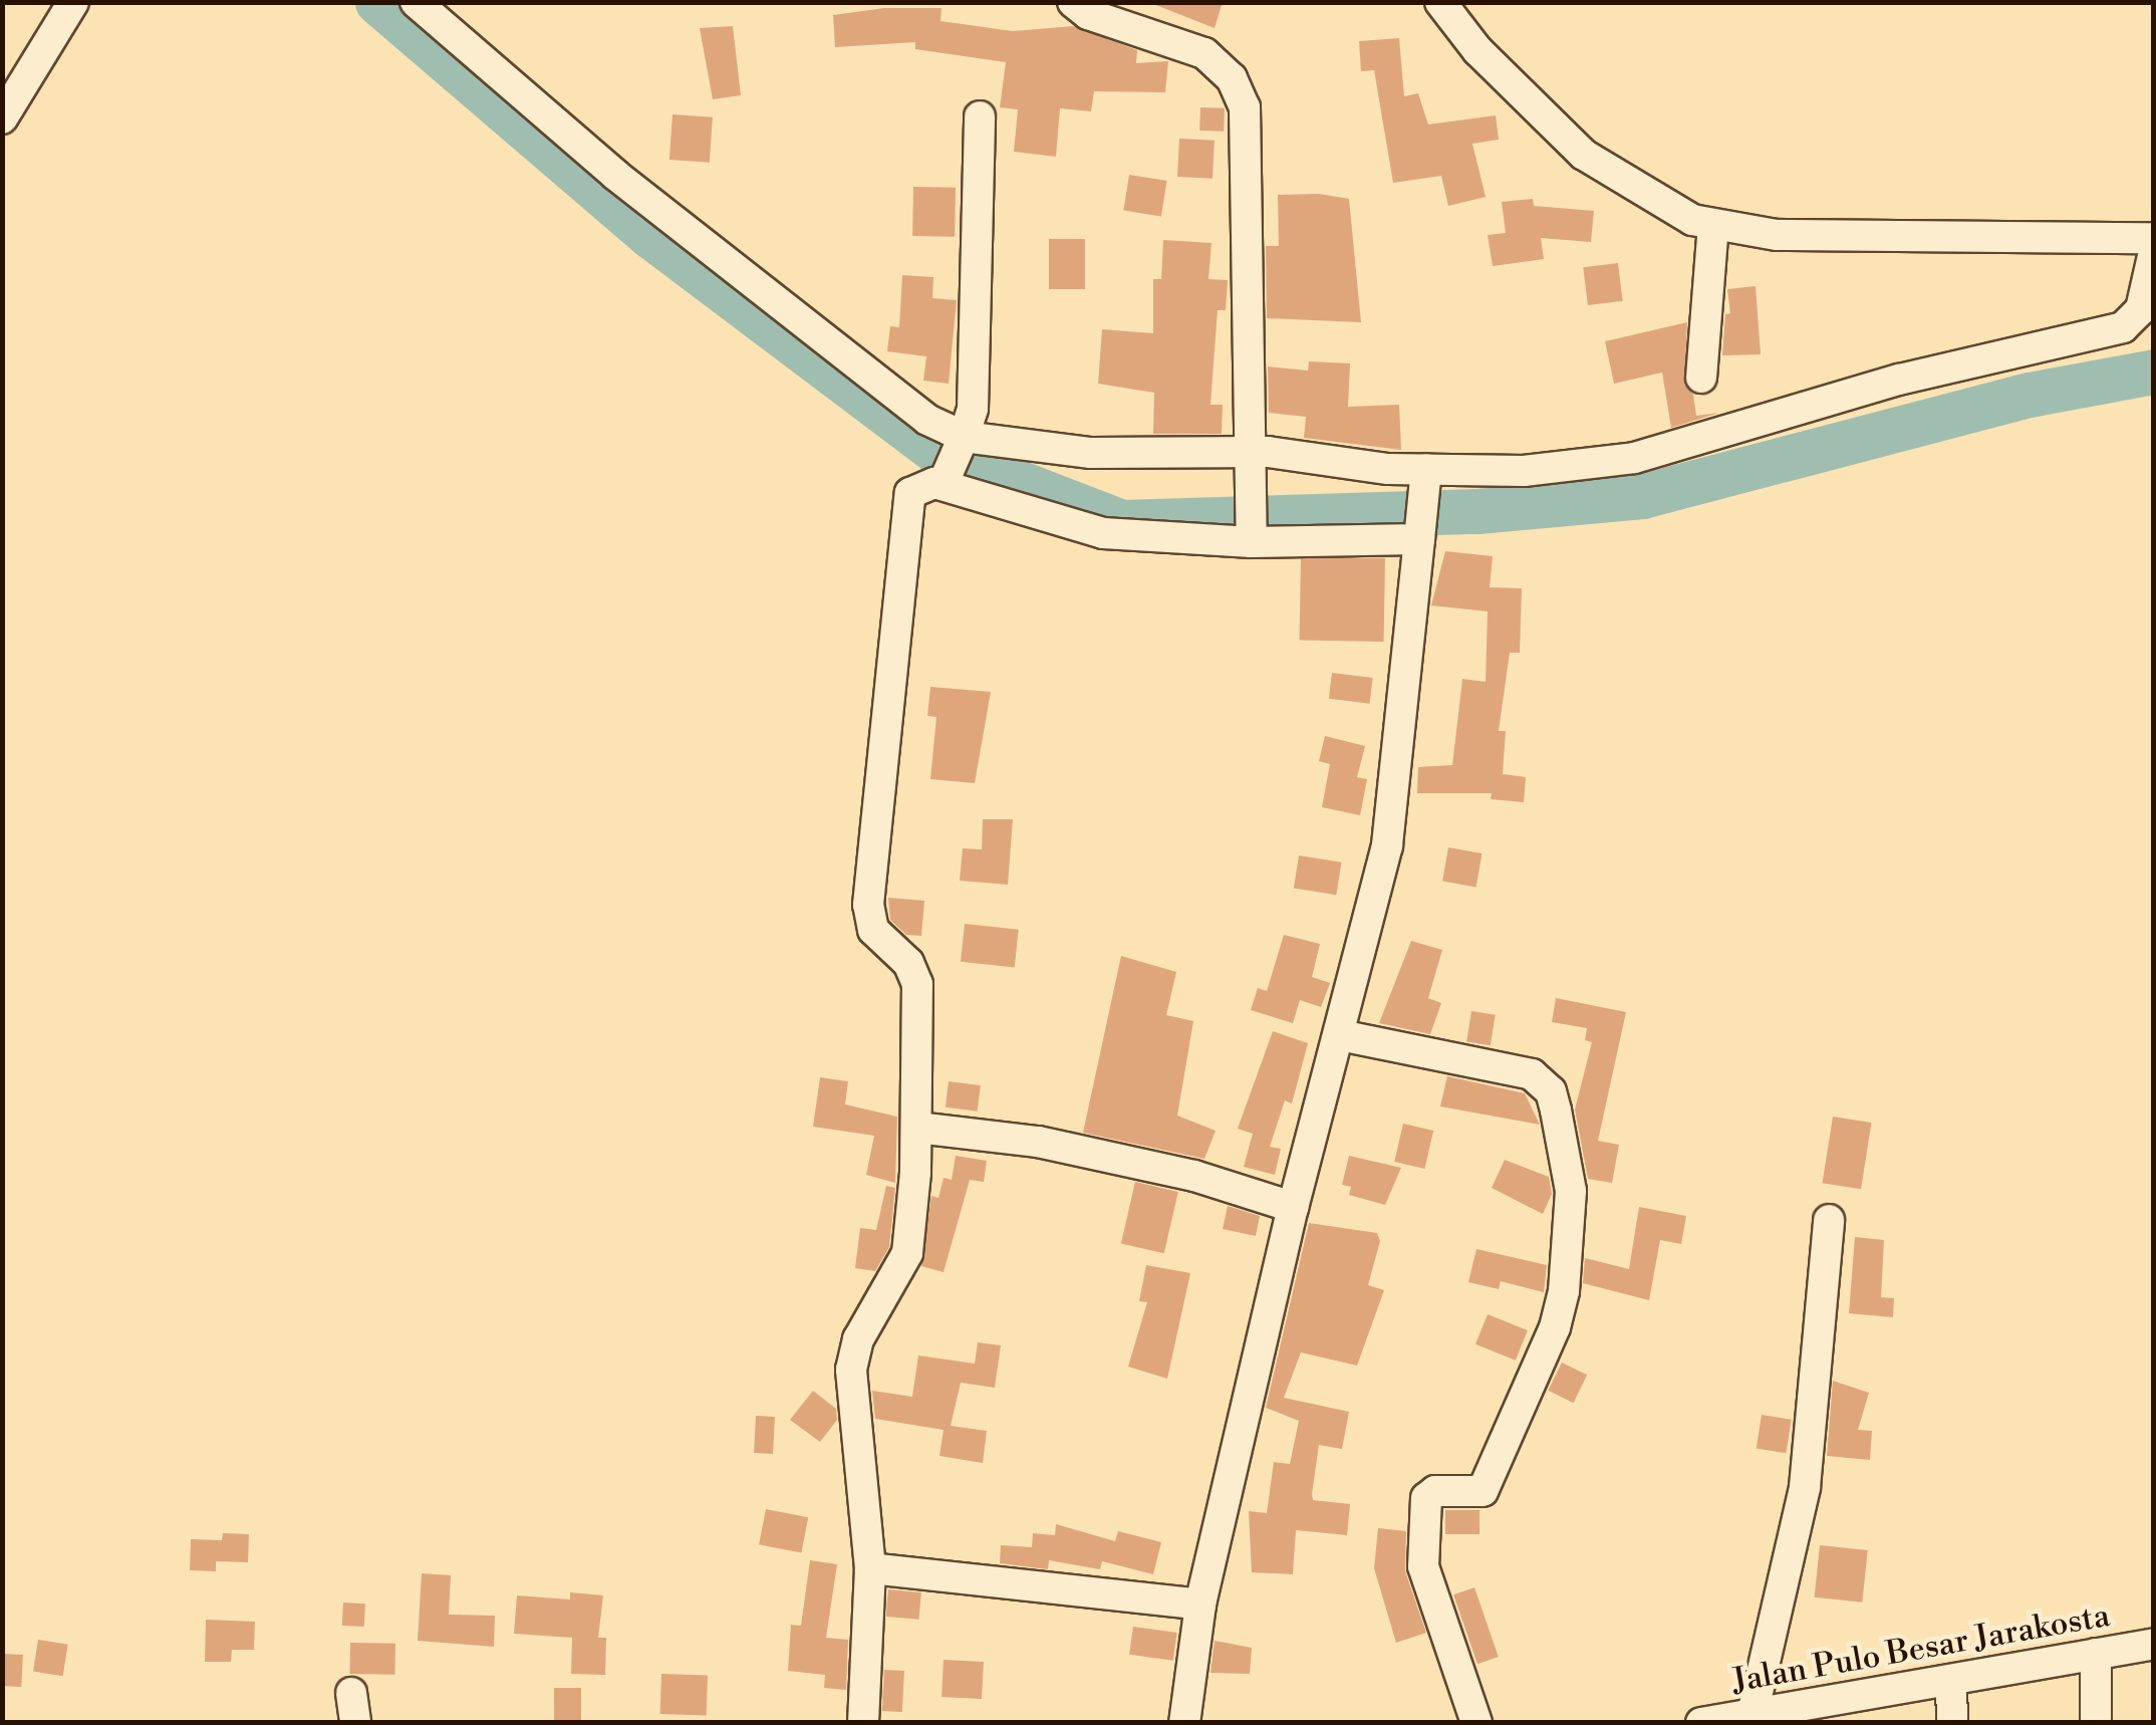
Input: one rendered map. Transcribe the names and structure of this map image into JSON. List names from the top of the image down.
{
  "streets": {
    "street": ["Jalan Pulo Besar Jarakosta"]
  }
}
